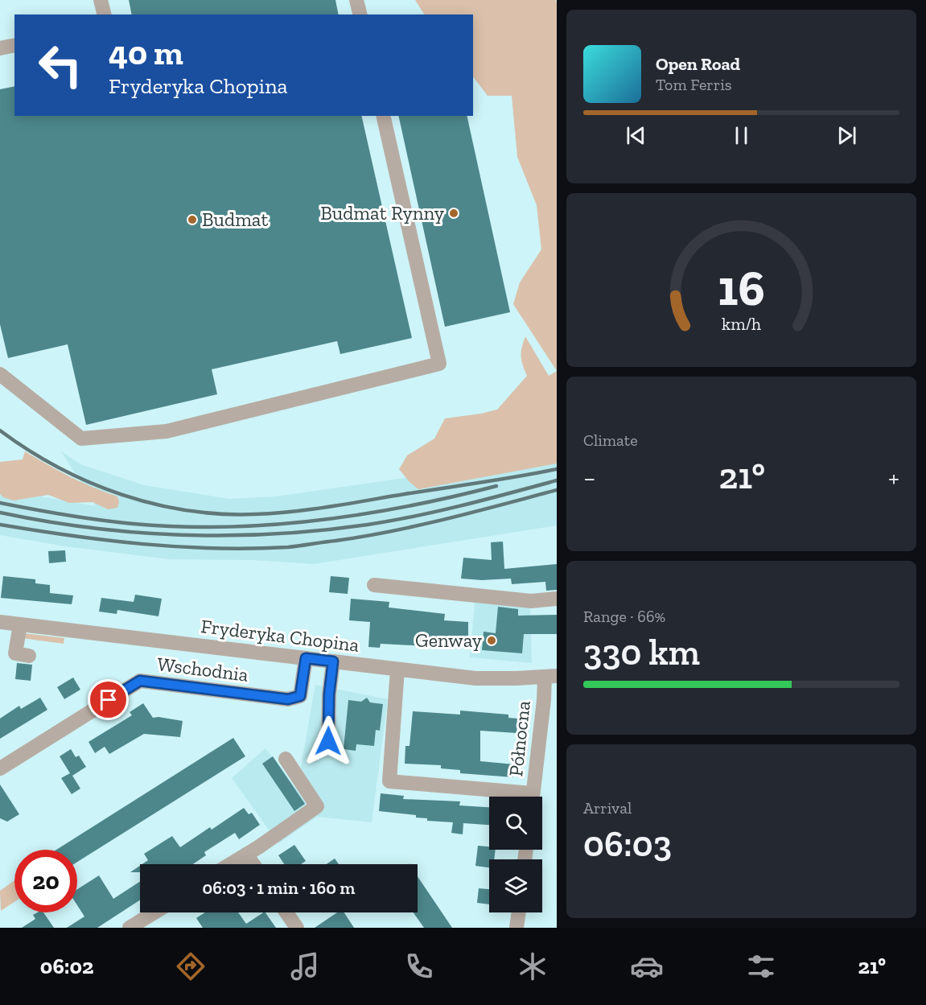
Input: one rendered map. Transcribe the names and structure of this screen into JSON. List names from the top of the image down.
{
  "streets": {
    "street": ["Fryderyka Chopina", "Wschodnia", "Północna"]
  },
  "crossings": [
    ["Fryderyka Chopina", "Wschodnia"],
    ["Fryderyka Chopina", "Północna"]
  ],
  "places": ["Budmat Rynny", "Budmat", "Genway"],
  "page": {
    "turn": ["40 m", "Fryderyka Chopina"],
    "song": ["Open Road", "Tom Ferris"],
    "tile": [
      "Climate",
      ["Range · 66%", "330 km"],
      ["Arrival", "06:03"]
    ],
    "heat": ["−", "21°", "+"],
    "limit": "20",
    "trip": "06:03 · 1 min · 160 m",
    "tabs": ["06:02", "21°"],
    "gauge": ["16", "km/h"]
  }
}
